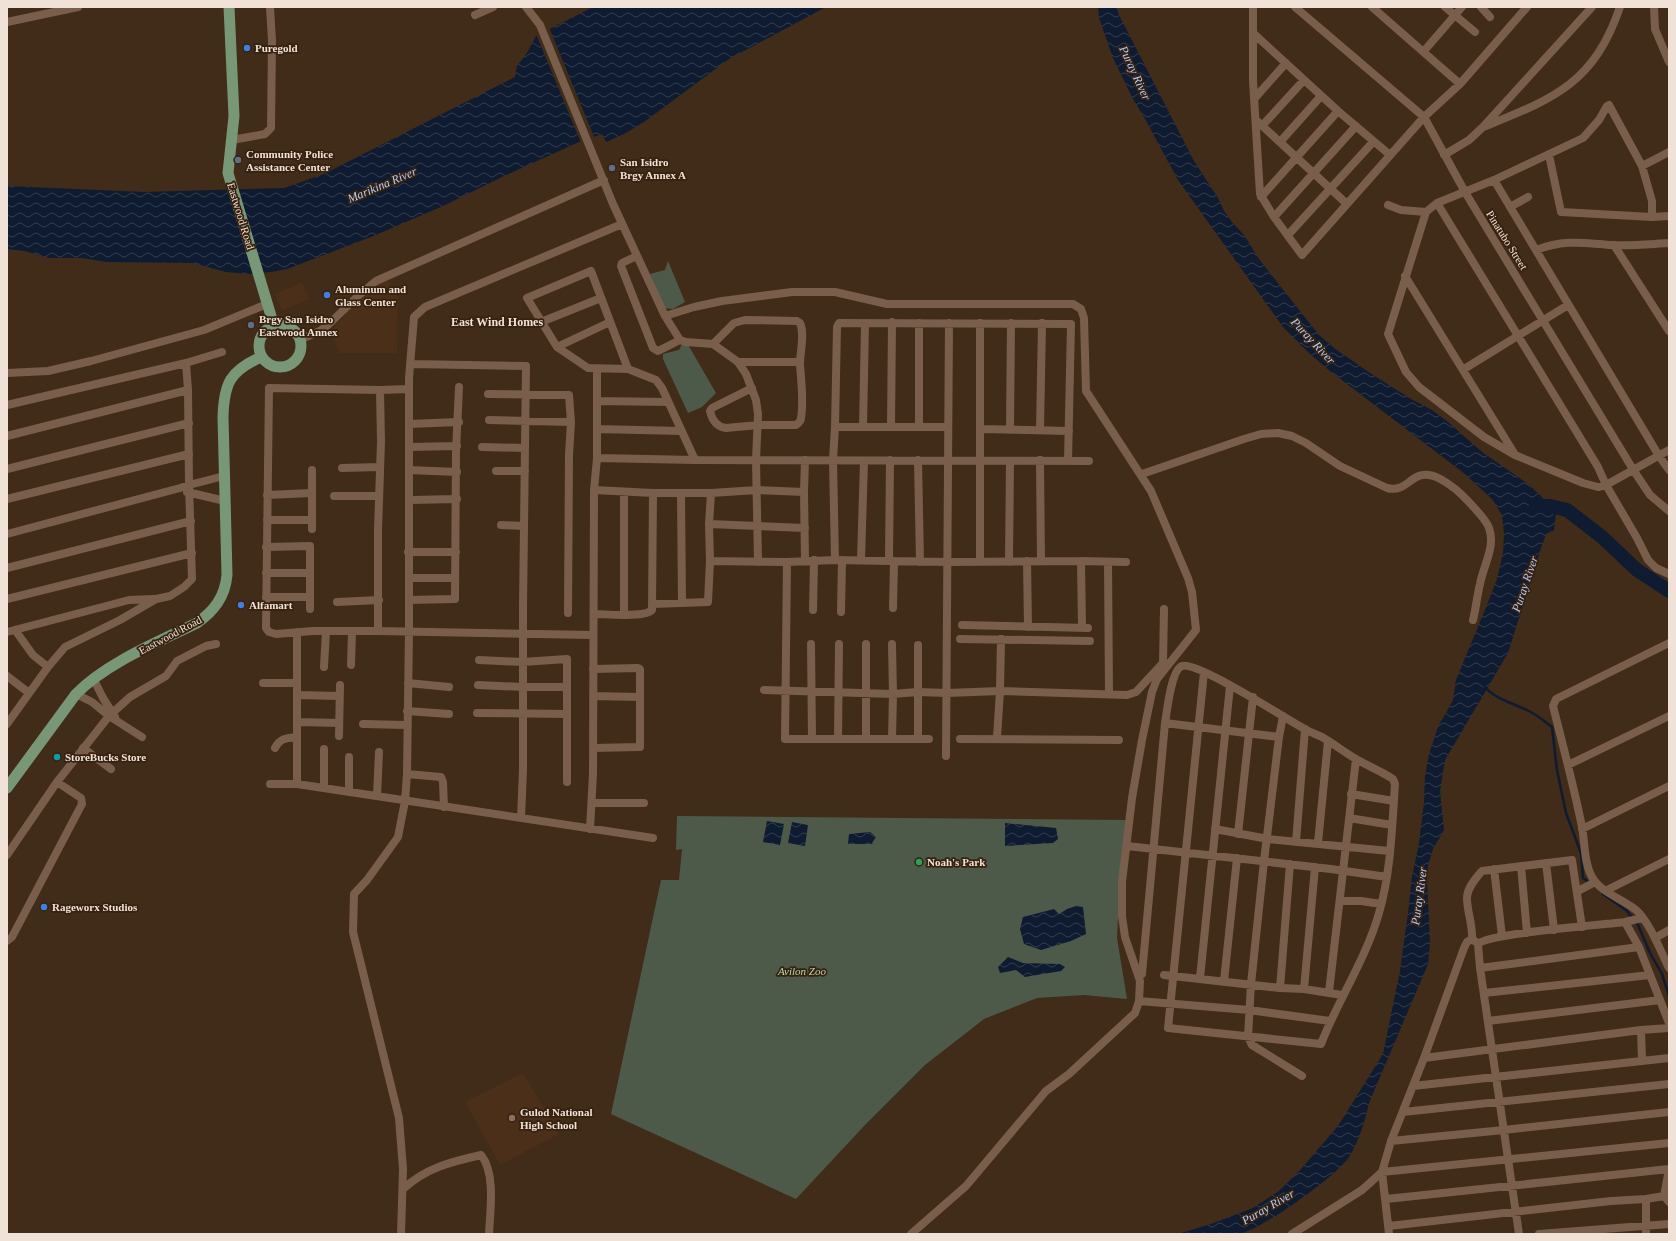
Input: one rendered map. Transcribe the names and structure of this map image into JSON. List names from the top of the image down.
{
  "streets": {
    "main road": ["Eastwood Road"],
    "street": ["Pinatubo Street"]
  },
  "districts": ["East Wind Homes"],
  "water": ["Puray River", "Marikina River"],
  "parks": ["Avilon Zoo"],
  "places": [
    "Puregold",
    "Community Police Assistance Center",
    "San Isidro Brgy Annex A",
    "Aluminum and Glass Center",
    "Brgy San Isidro Eastwood Annex",
    "Alfamart",
    "StoreBucks Store",
    "Noah's Park",
    "Rageworx Studios",
    "Gulod National High School"
  ]
}
